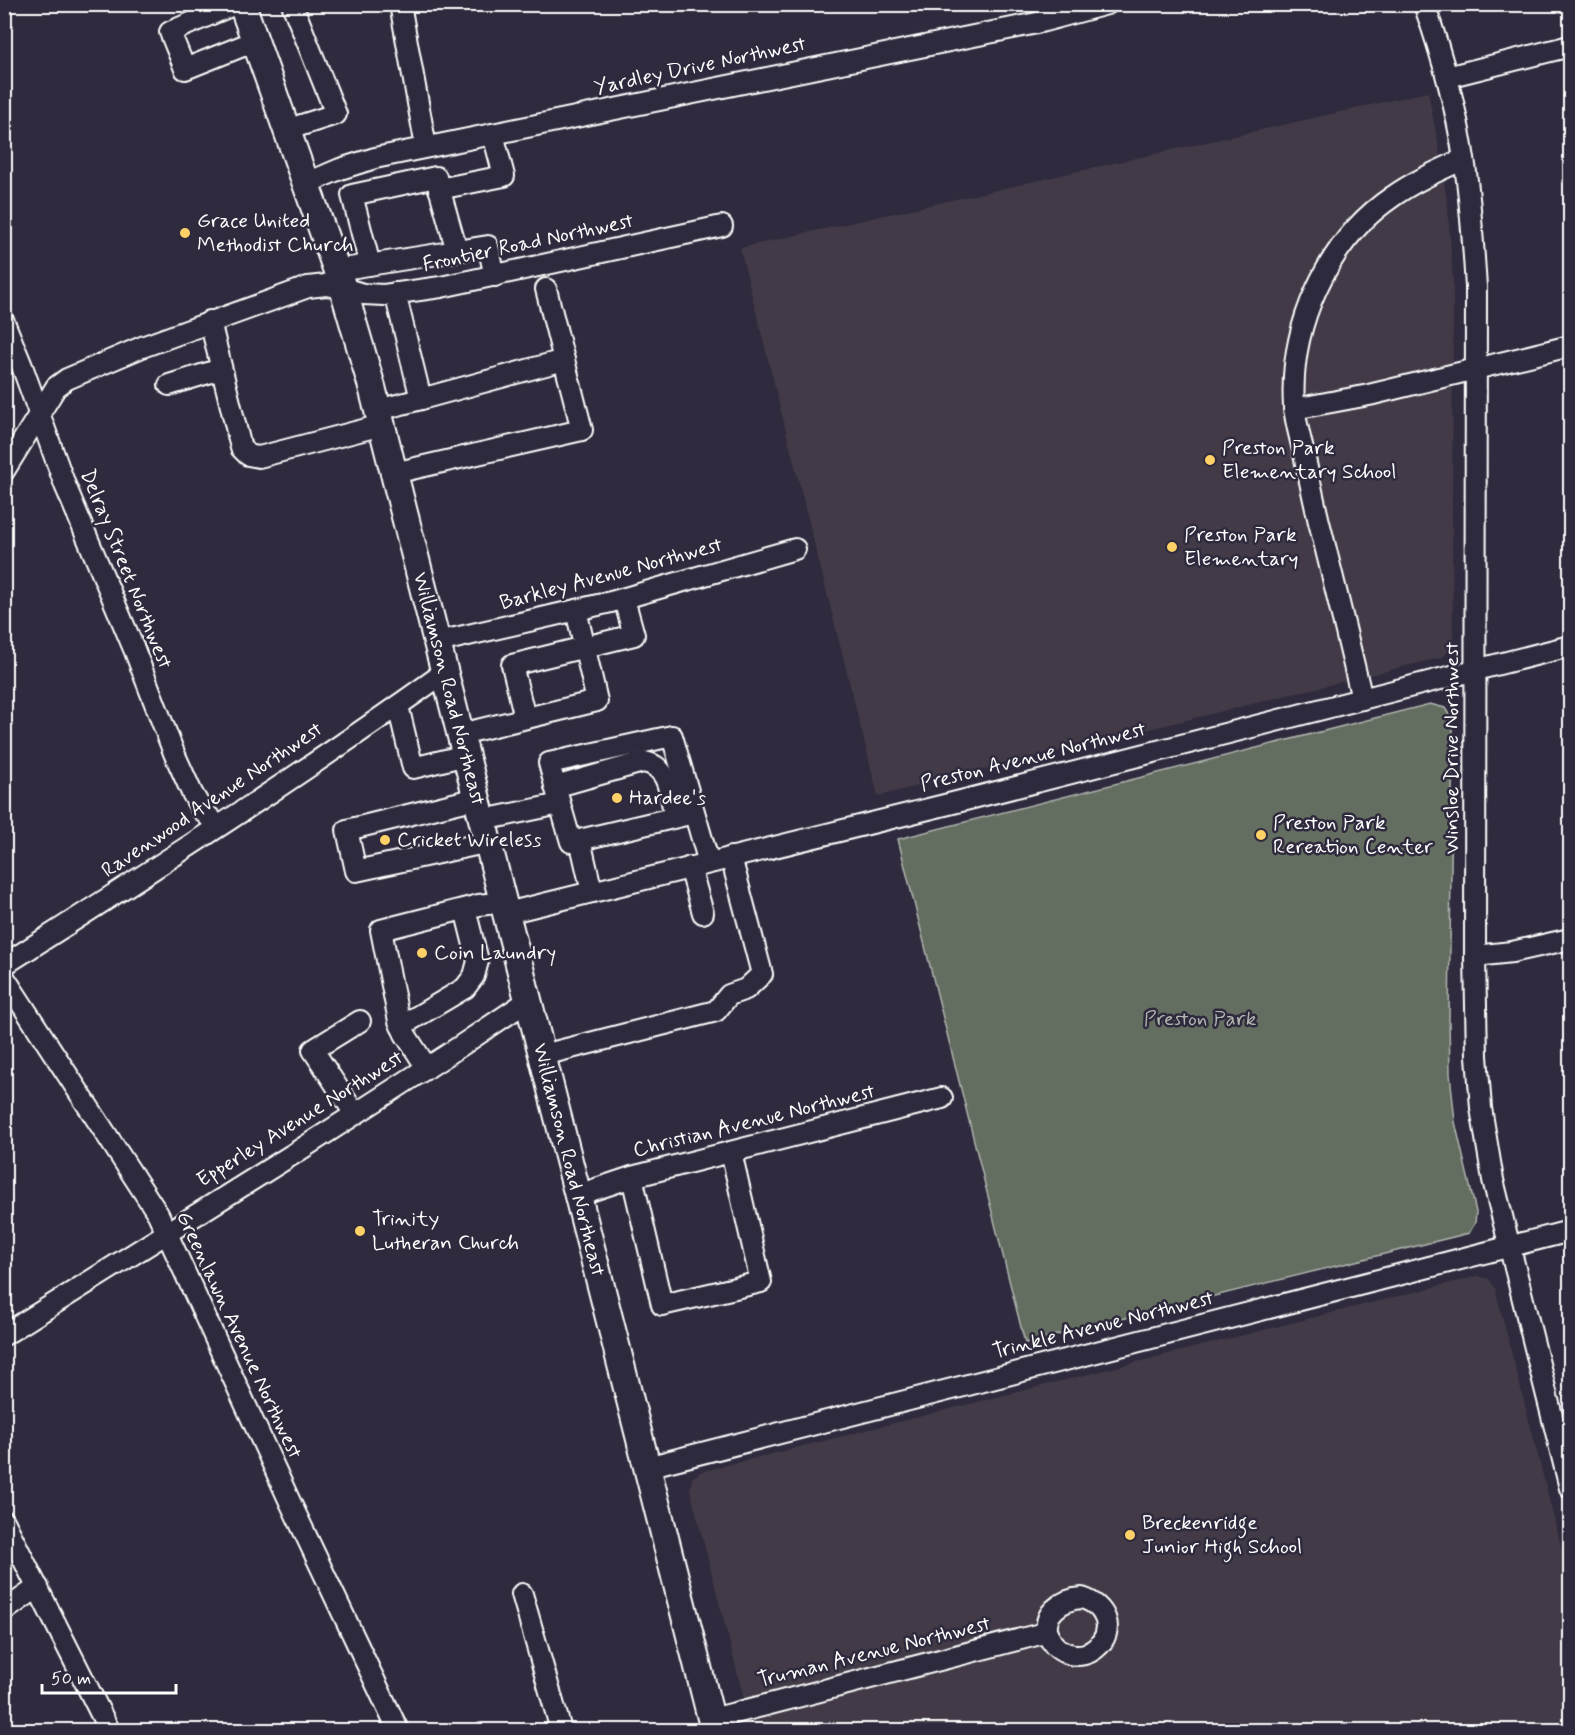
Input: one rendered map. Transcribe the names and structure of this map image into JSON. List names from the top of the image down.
{
  "streets": {
    "main road": ["Williamson Road Northeast"],
    "street": [
      "Yardley Drive Northwest",
      "Frontier Road Northwest",
      "Delray Street Northwest",
      "Barkley Avenue Northwest",
      "Winsloe Drive Northwest",
      "Preston Avenue Northwest",
      "Ravenwood Avenue Northwest",
      "Epperley Avenue Northwest",
      "Christian Avenue Northwest",
      "Trinkle Avenue Northwest",
      "Greenlawn Avenue Northwest",
      "Truman Avenue Northwest"
    ]
  },
  "crossings": [
    ["Yardley Drive Northwest", "Williamson Road Northeast"],
    ["Frontier Road Northwest", "Williamson Road Northeast"],
    ["Delray Street Northwest", "Ravenwood Avenue Northwest"],
    ["Barkley Avenue Northwest", "Williamson Road Northeast"],
    ["Williamson Road Northeast", "Preston Avenue Northwest"],
    ["Williamson Road Northeast", "Ravenwood Avenue Northwest"],
    ["Williamson Road Northeast", "Epperley Avenue Northwest"],
    ["Williamson Road Northeast", "Christian Avenue Northwest"],
    ["Williamson Road Northeast", "Trinkle Avenue Northwest"],
    ["Williamson Road Northeast", "Truman Avenue Northwest"],
    ["Winsloe Drive Northwest", "Preston Avenue Northwest"],
    ["Winsloe Drive Northwest", "Trinkle Avenue Northwest"],
    ["Epperley Avenue Northwest", "Greenlawn Avenue Northwest"]
  ],
  "parks": ["Preston Park"],
  "places": [
    "Grace United Methodist Church",
    "Preston Park Elementary School",
    "Preston Park Elementary",
    "Hardee's",
    "Preston Park Rereation Center",
    "Cricket Wireless",
    "Coin Laundry",
    "Trinity Lutheran Church",
    "Breckenridge Junior High School"
  ],
  "scale_bar": "50 m"
}
